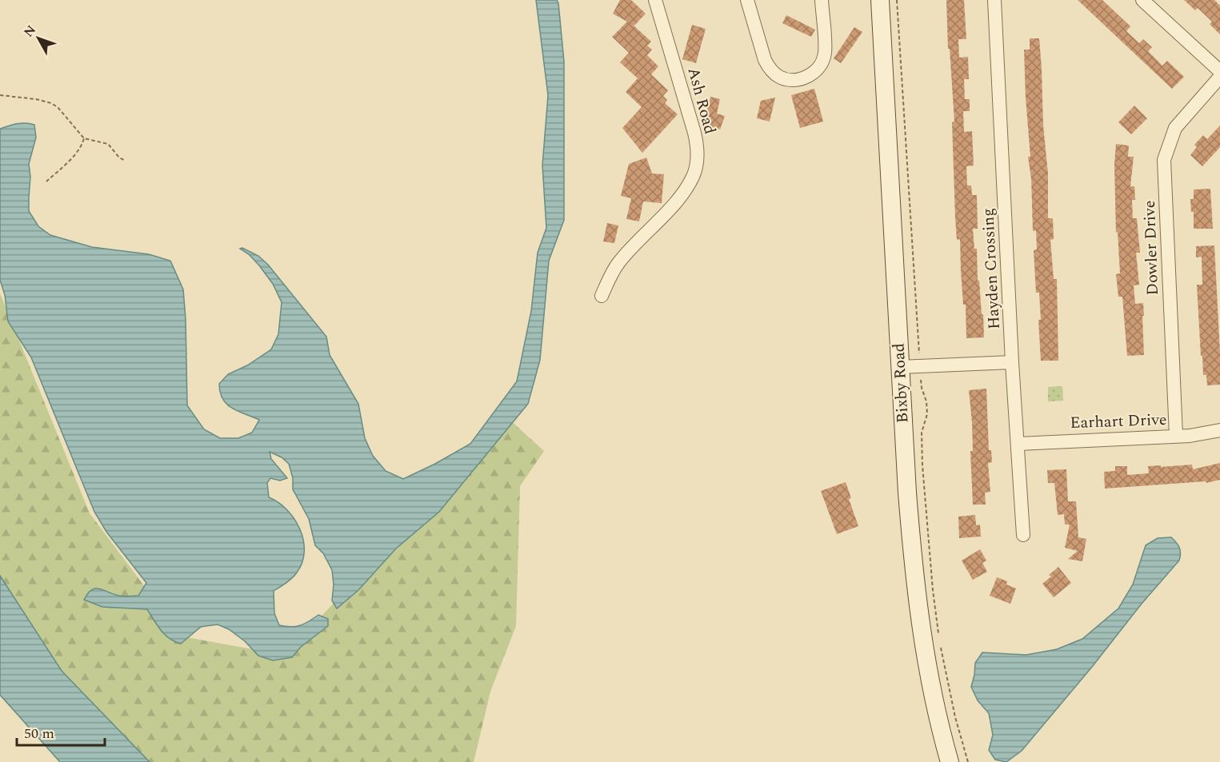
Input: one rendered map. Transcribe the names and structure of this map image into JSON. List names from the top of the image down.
{
  "streets": {
    "street": [
      "Ash Road",
      "Dowler Drive",
      "Hayden Crossing",
      "Bixby Road",
      "Earhart Drive"
    ]
  },
  "crossings": [
    ["Dowler Drive", "Earhart Drive"],
    ["Hayden Crossing", "Earhart Drive"]
  ],
  "scale_bar": "50 m",
  "north": "top left"
}
